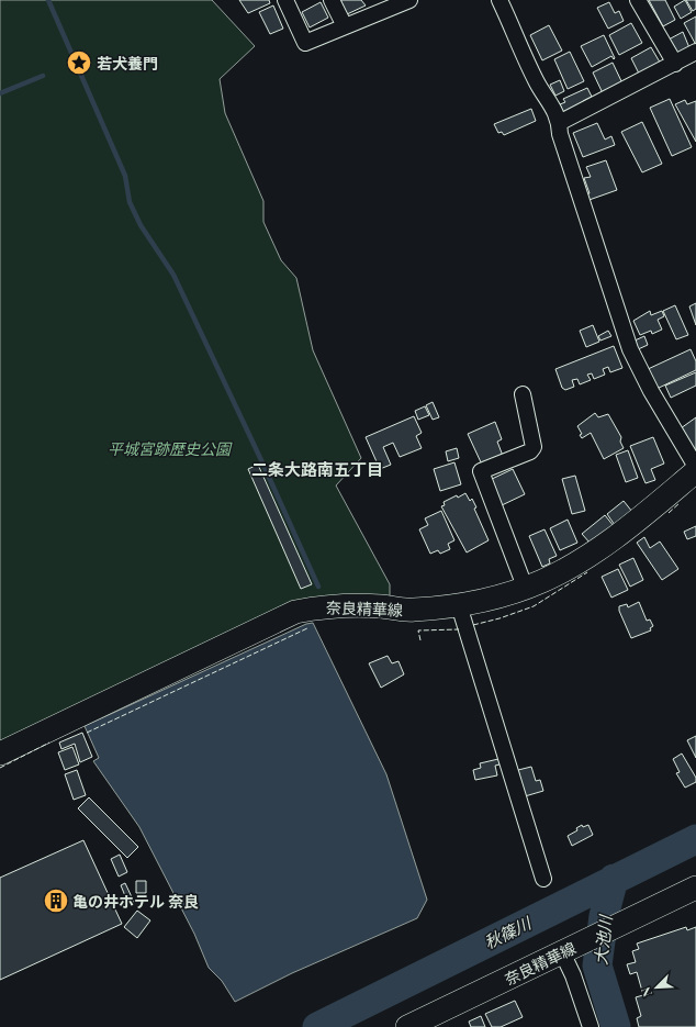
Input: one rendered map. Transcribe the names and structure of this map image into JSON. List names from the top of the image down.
{
  "streets": {
    "main road": ["奈良精華線"]
  },
  "districts": ["二条大路南五丁目"],
  "water": ["秋篠川", "大池川"],
  "parks": ["平城宮跡歴史公園"],
  "places": {
    "place": ["若犬養門"],
    "building": ["亀の井ホテル 奈良"]
  },
  "north": "bottom left"
}
